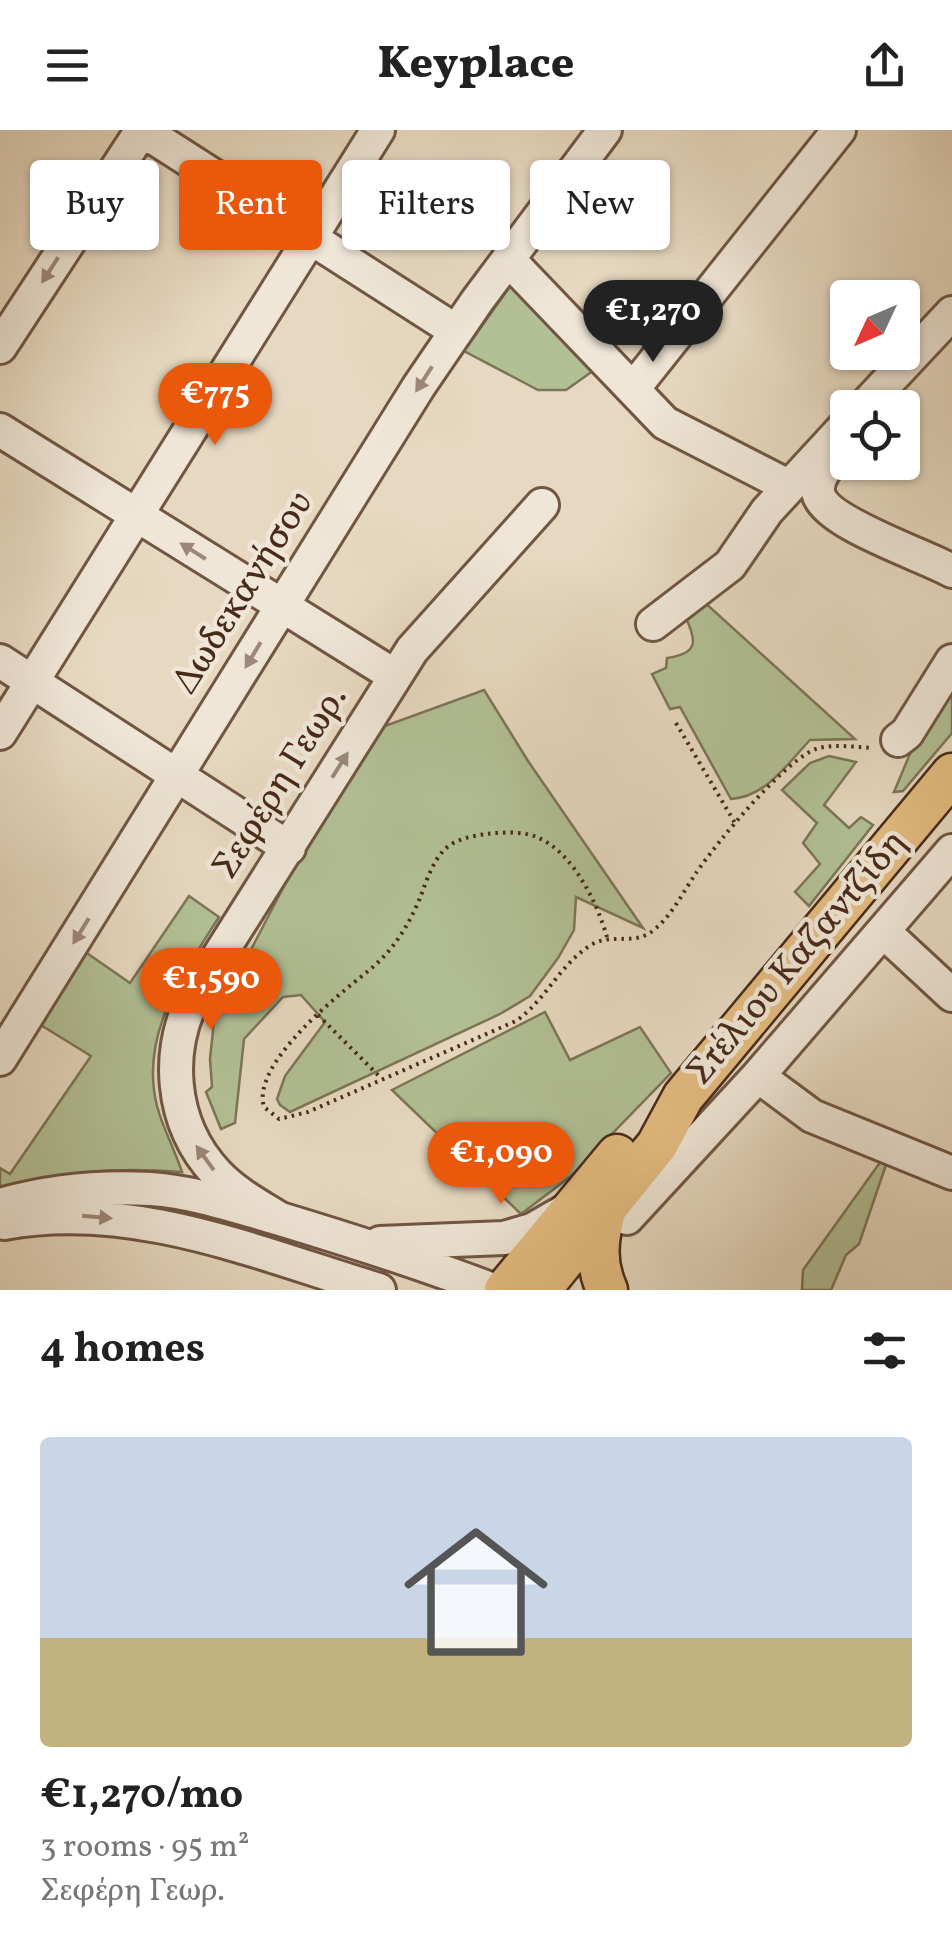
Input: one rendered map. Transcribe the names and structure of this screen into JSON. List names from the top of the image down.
{
  "streets": {
    "main road": ["Στέλιου Καζαντζίδη"],
    "street": ["Δωδεκανήσου", "Σεφέρη Γεωρ."]
  },
  "one_way": ["Σεφέρη Γεωρ."],
  "north": "bottom left",
  "page": {
    "header": "Keyplace",
    "chip": [
      "Buy",
      "Rent",
      "Filters",
      "New"
    ],
    "price": [
      "€1,270",
      "€775",
      "€1,590",
      "€1,090"
    ],
    "heading": "4 homes",
    "list": [
      {
        "name": "€1,270/mo",
        "note": "3 rooms · 95 m² · Σεφέρη Γεωρ."
      }
    ]
  }
}
